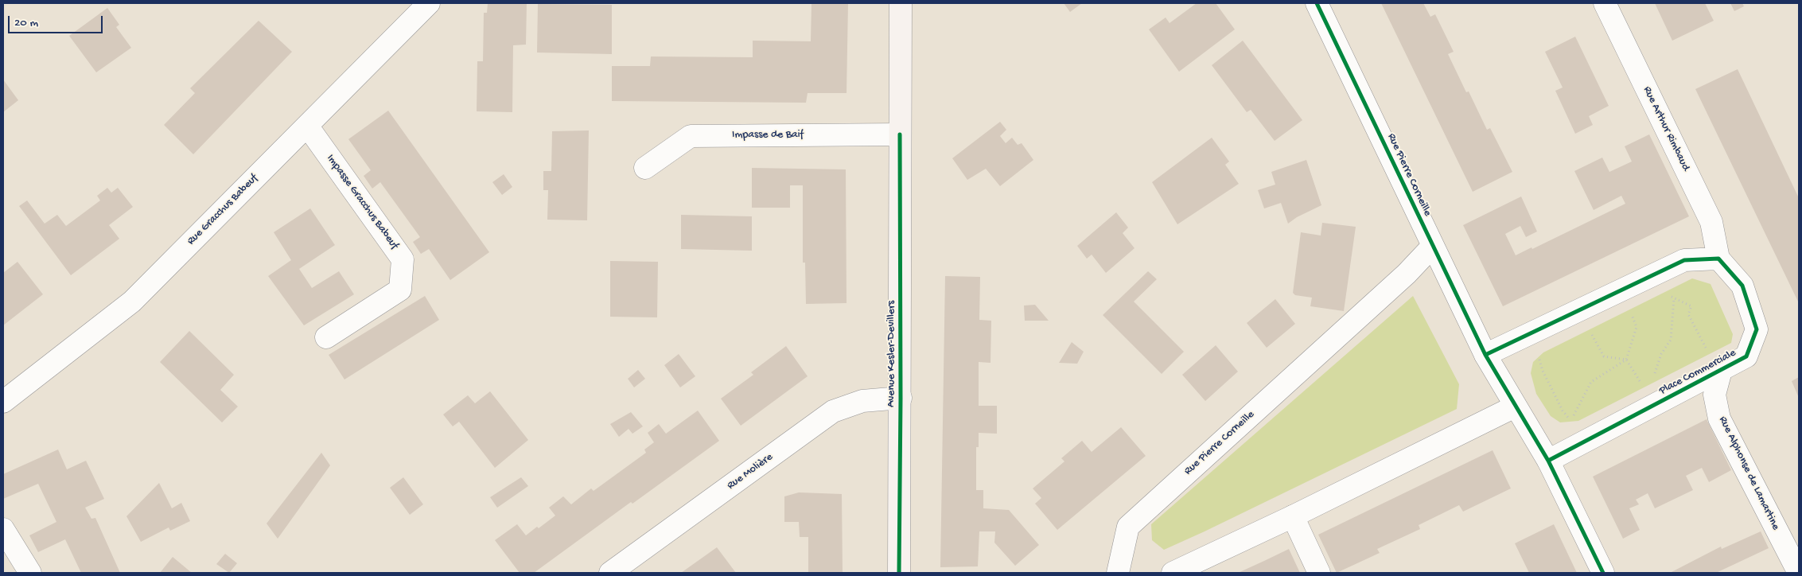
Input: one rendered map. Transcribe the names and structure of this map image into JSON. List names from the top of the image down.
{
  "streets": {
    "main road": ["Avenue Kesler-Devillers"],
    "street": [
      "Rue Arthur Rimbaud",
      "Impasse de Baif",
      "Rue Pierre Corneille",
      "Impasse Gracchus Babeuf",
      "Rue Gracchus Babeuf",
      "Place Commerciale",
      "Rue Molière",
      "Rue Alphonse de Lamartine"
    ]
  },
  "crossings": [
    ["Rue Arthur Rimbaud", "Place Commerciale"],
    ["Impasse de Baif", "Avenue Kesler-Devillers"],
    ["Impasse Gracchus Babeuf", "Rue Gracchus Babeuf"],
    ["Avenue Kesler-Devillers", "Rue Molière"],
    ["Place Commerciale", "Rue Alphonse de Lamartine"]
  ],
  "scale_bar": "20 m"
}
